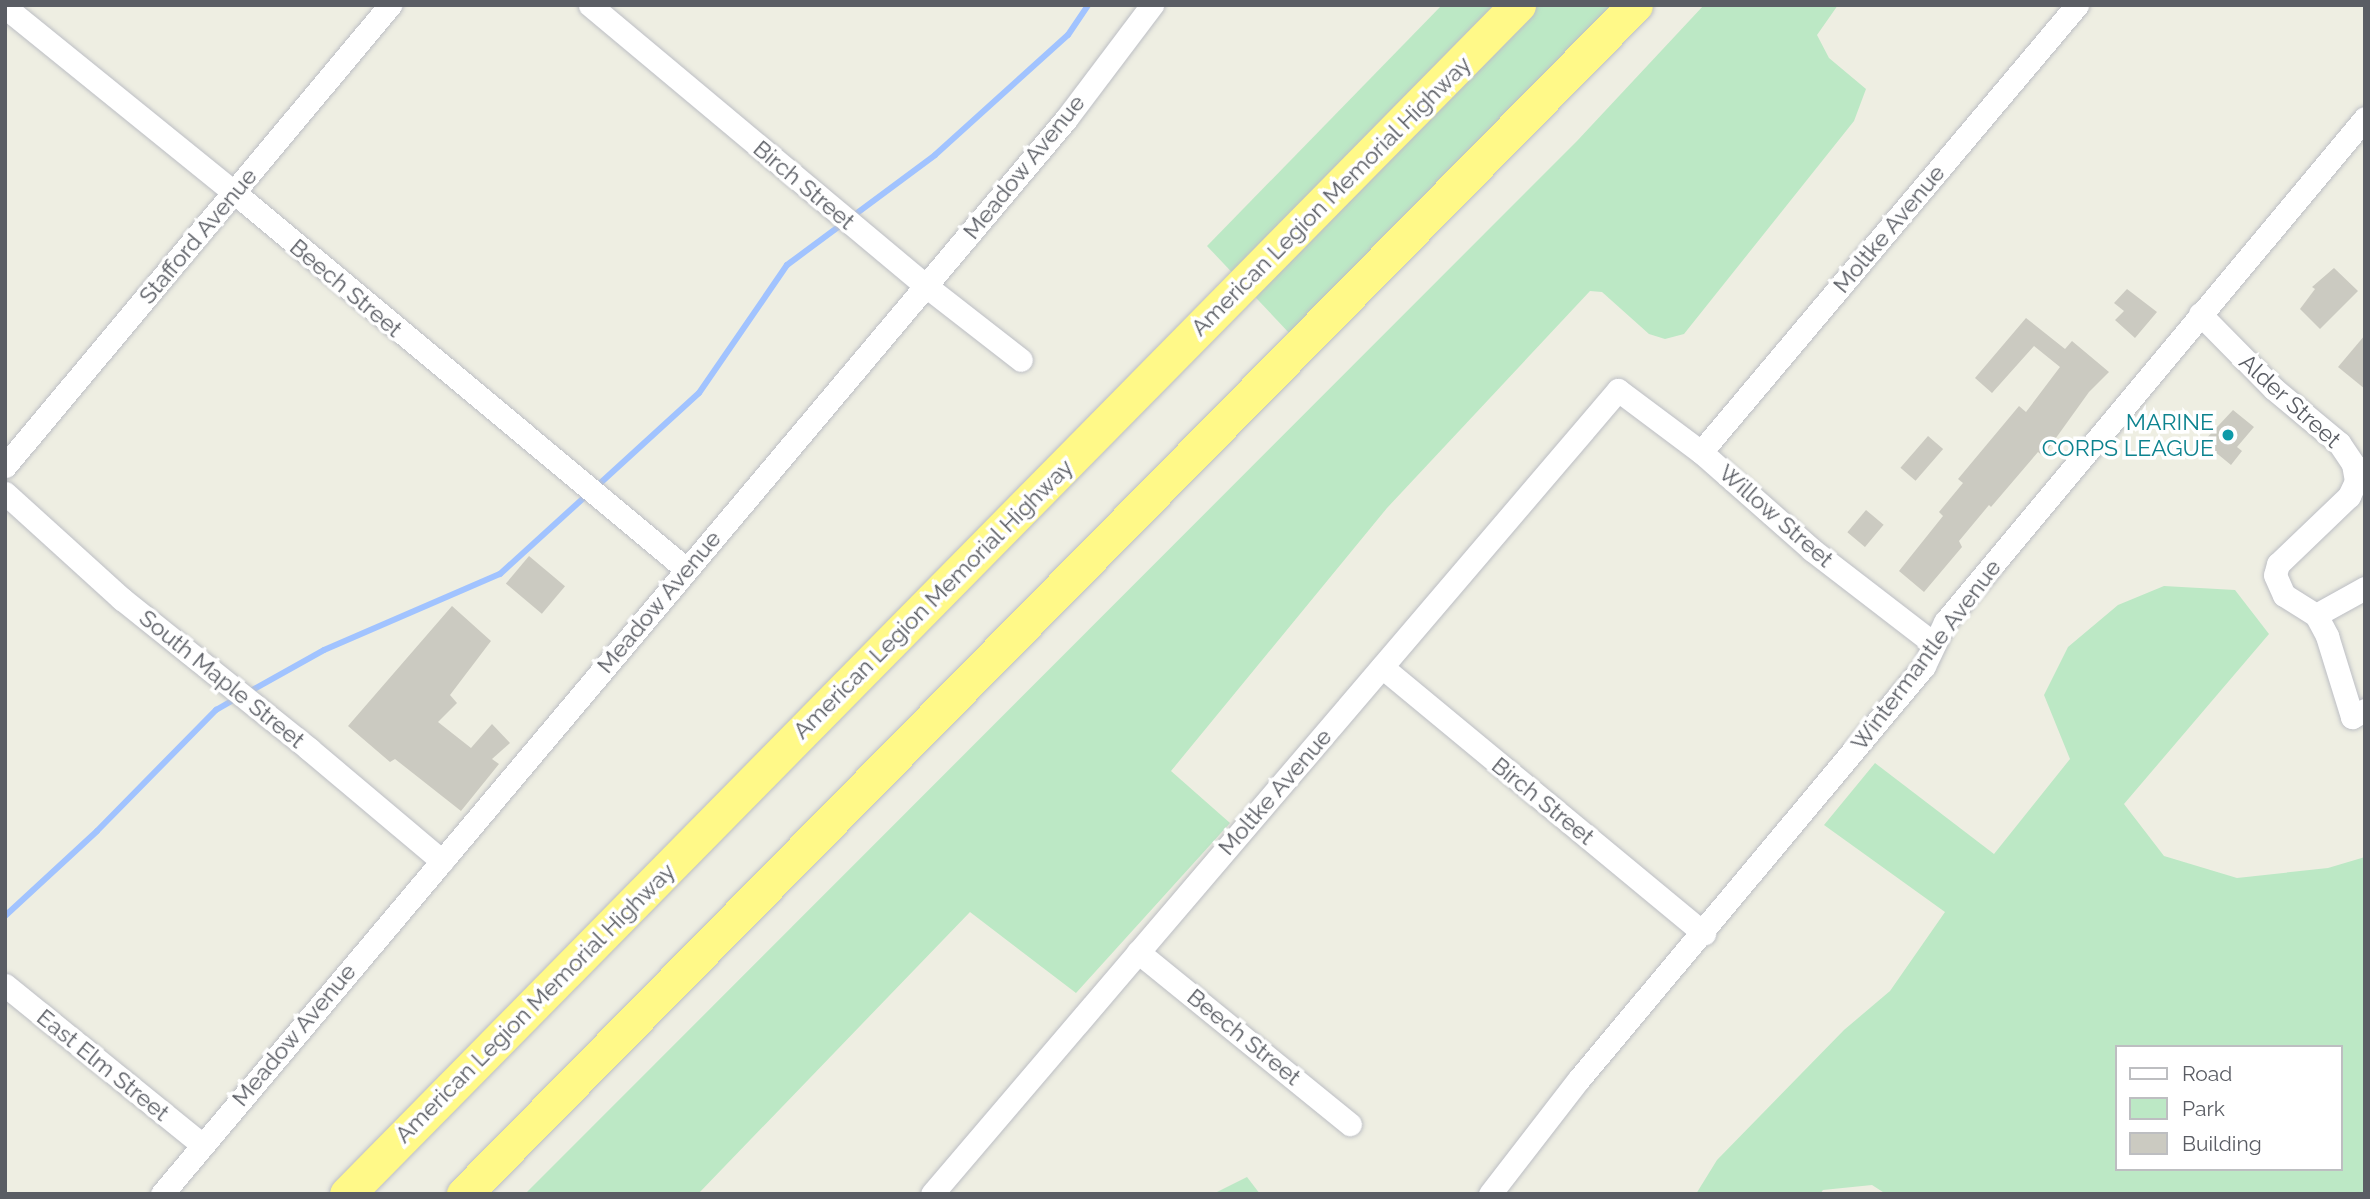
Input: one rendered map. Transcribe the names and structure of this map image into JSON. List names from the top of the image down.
{
  "streets": {
    "highway": ["American Legion Memorial Highway"],
    "street": [
      "Meadow Avenue",
      "Birch Street",
      "Moltke Avenue",
      "Stafford Avenue",
      "Beech Street",
      "Alder Street",
      "Willow Street",
      "Wintermantle Avenue",
      "South Maple Street",
      "East Elm Street"
    ]
  },
  "crossings": [
    ["Meadow Avenue", "Birch Street"],
    ["Meadow Avenue", "Beech Street"],
    ["Meadow Avenue", "South Maple Street"],
    ["Meadow Avenue", "East Elm Street"],
    ["Birch Street", "Moltke Avenue"],
    ["Birch Street", "Wintermantle Avenue"],
    ["Moltke Avenue", "Beech Street"],
    ["Moltke Avenue", "Willow Street"],
    ["Stafford Avenue", "Beech Street"],
    ["Alder Street", "Wintermantle Avenue"],
    ["Willow Street", "Wintermantle Avenue"]
  ],
  "places": ["MARINE CORPS LEAGUE"],
  "legend": ["Road", "Park", "Building"]
}
